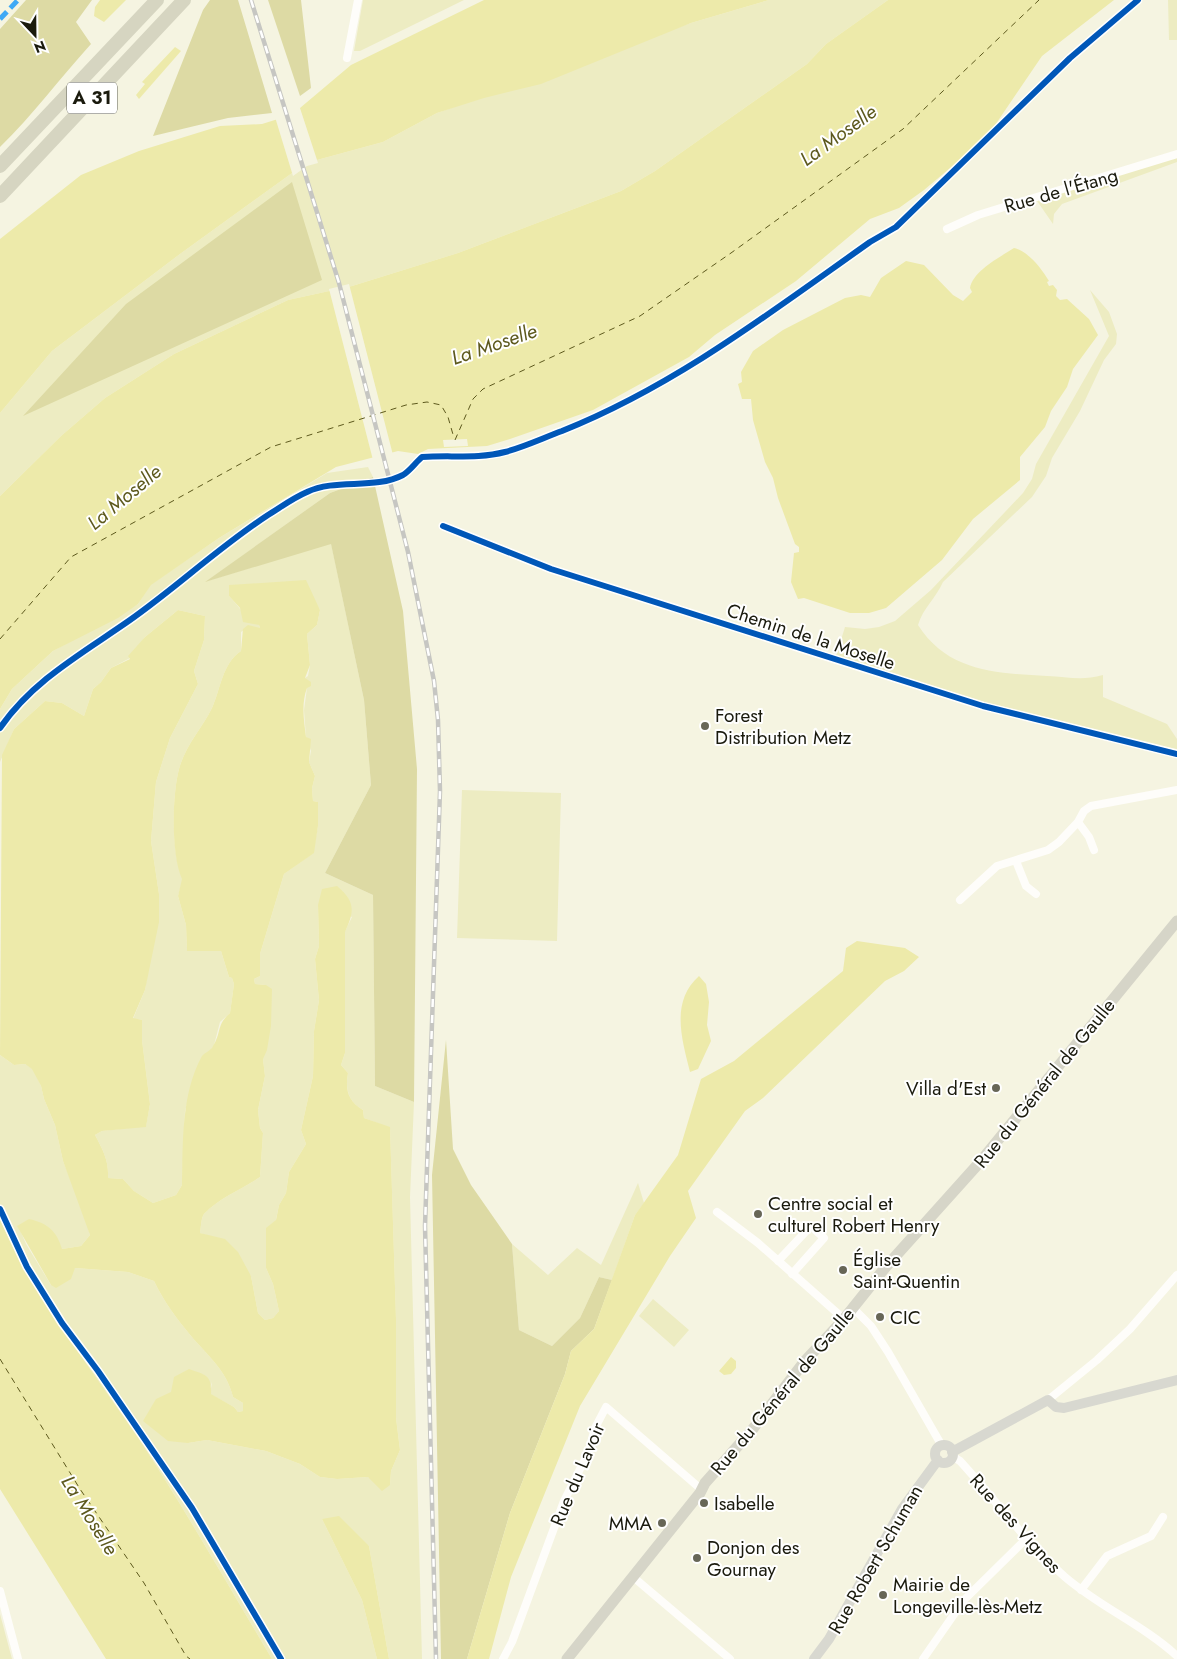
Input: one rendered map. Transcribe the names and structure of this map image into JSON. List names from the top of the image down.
{
  "streets": {
    "highway": ["A 31"],
    "main road": ["Rue du Général de Gaulle"],
    "street": [
      "Rue de l'Étang",
      "Chemin de la Moselle",
      "Rue du Lavoir",
      "Rue des Vignes",
      "Rue Robert Schuman"
    ]
  },
  "crossings": [
    ["Rue du Général de Gaulle", "Rue du Lavoir"],
    ["Rue des Vignes", "Rue Robert Schuman"]
  ],
  "water": ["La Moselle"],
  "places": [
    "Forest Distribution Metz",
    "Villa d'Est",
    "Centre social et culturel Robert Henry",
    "Église Saint-Quentin",
    "CIC",
    "Isabelle",
    "MMA",
    "Donjon des Gournay",
    "Mairie de Longeville-lès-Metz"
  ],
  "north": "bottom"
}
